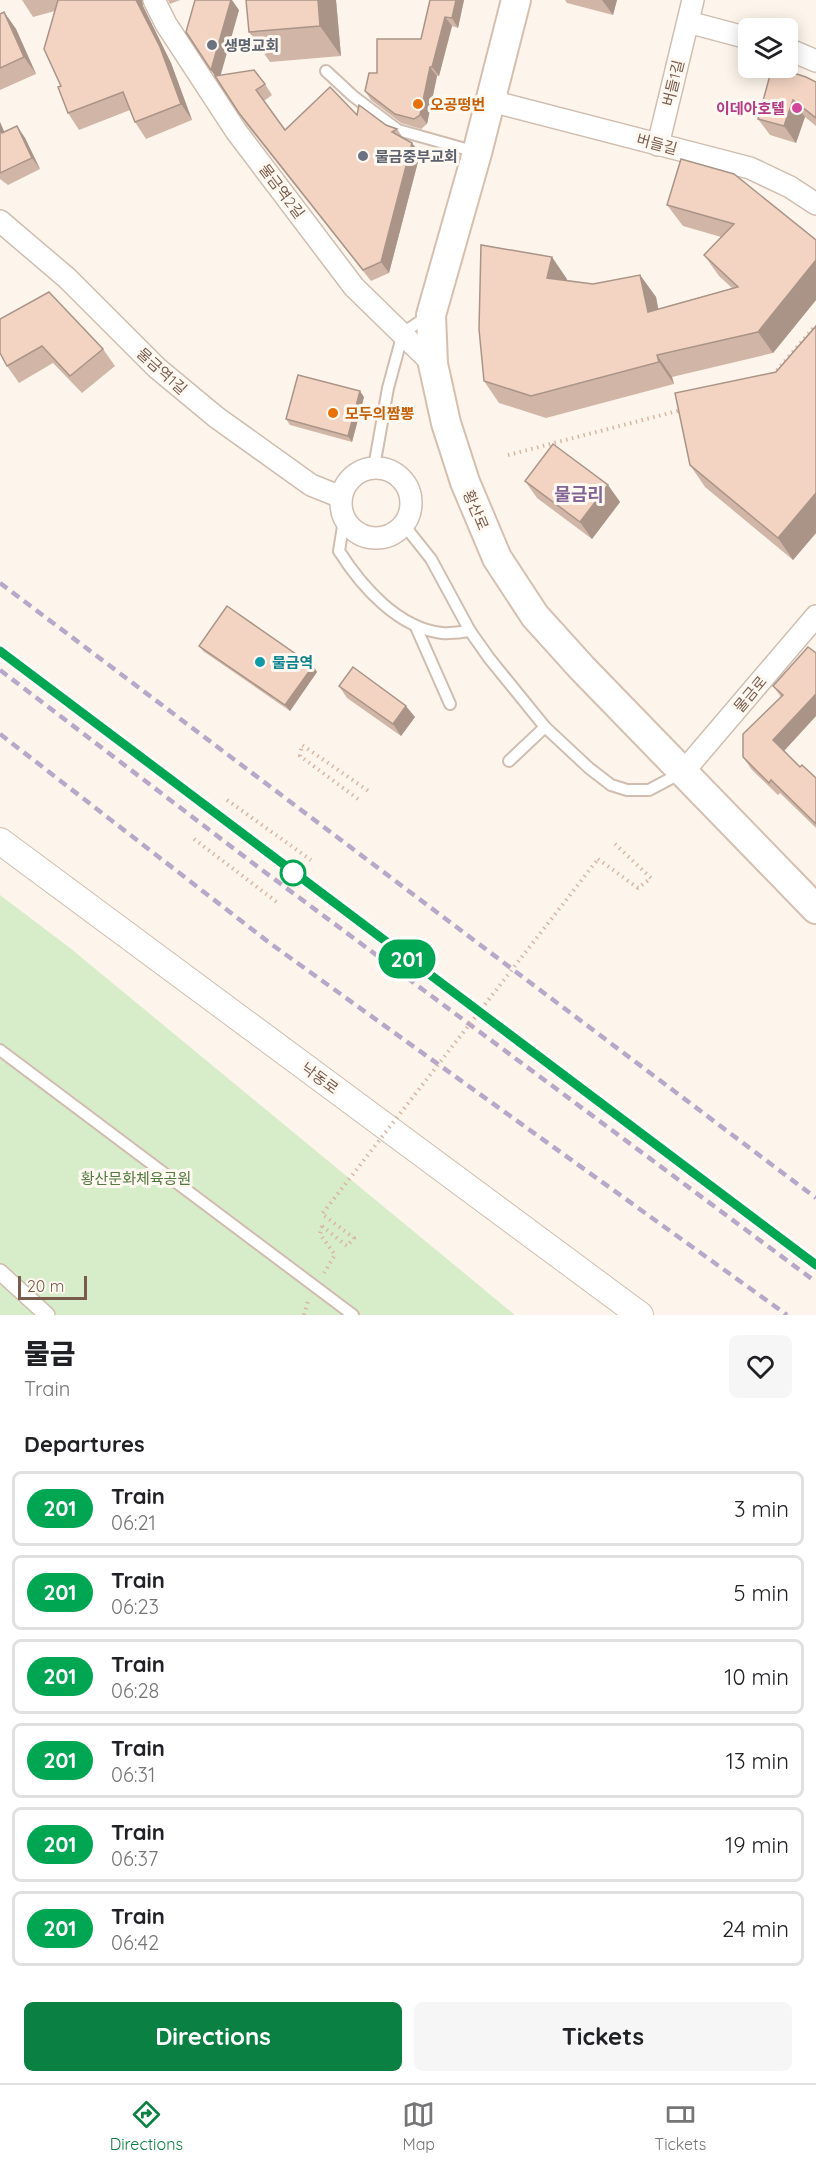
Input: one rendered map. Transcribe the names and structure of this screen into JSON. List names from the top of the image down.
{
  "streets": {
    "main road": ["황산로"],
    "street": [
      "버들1길",
      "버들길",
      "물금역2길",
      "물금역1길",
      "물금로",
      "낙동로"
    ]
  },
  "crossings": [
    ["버들1길", "버들길"],
    ["버들길", "황산로"],
    ["물금역2길", "황산로"],
    ["황산로", "물금로"]
  ],
  "districts": ["물금리"],
  "parks": ["황산문화체육공원"],
  "places": [
    "생명교회",
    "오공떵번",
    "이데아호텔",
    "물금중부교회",
    "모두의짬뽕",
    "물금역"
  ],
  "scale_bar": "20 m",
  "page": {
    "on_map": "201",
    "scale": "20 m",
    "heading": [
      ["물금", "Train"],
      "Departures"
    ],
    "list": [
      {
        "mark": "201",
        "name": "Train",
        "note": "06:21",
        "value": "3 min"
      },
      {
        "mark": "201",
        "name": "Train",
        "note": "06:23",
        "value": "5 min"
      },
      {
        "mark": "201",
        "name": "Train",
        "note": "06:28",
        "value": "10 min"
      },
      {
        "mark": "201",
        "name": "Train",
        "note": "06:31",
        "value": "13 min"
      },
      {
        "mark": "201",
        "name": "Train",
        "note": "06:37",
        "value": "19 min"
      },
      {
        "mark": "201",
        "name": "Train",
        "note": "06:42",
        "value": "24 min"
      }
    ],
    "buttons": ["Directions", "Tickets"],
    "tabs": ["Directions", "Map", "Tickets"]
  }
}
